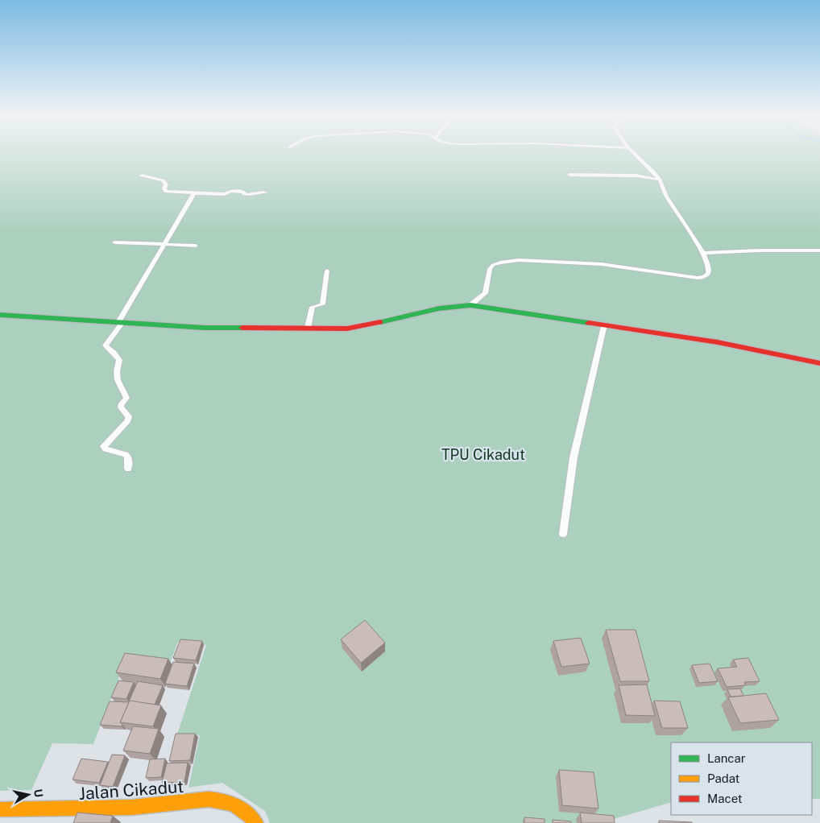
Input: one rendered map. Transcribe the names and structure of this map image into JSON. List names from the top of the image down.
{
  "streets": {
    "street": ["Jalan Cikadut"]
  },
  "parks": ["TPU Cikadut"],
  "legend": ["Lancar", "Padat", "Macet"],
  "north": "right"
}
